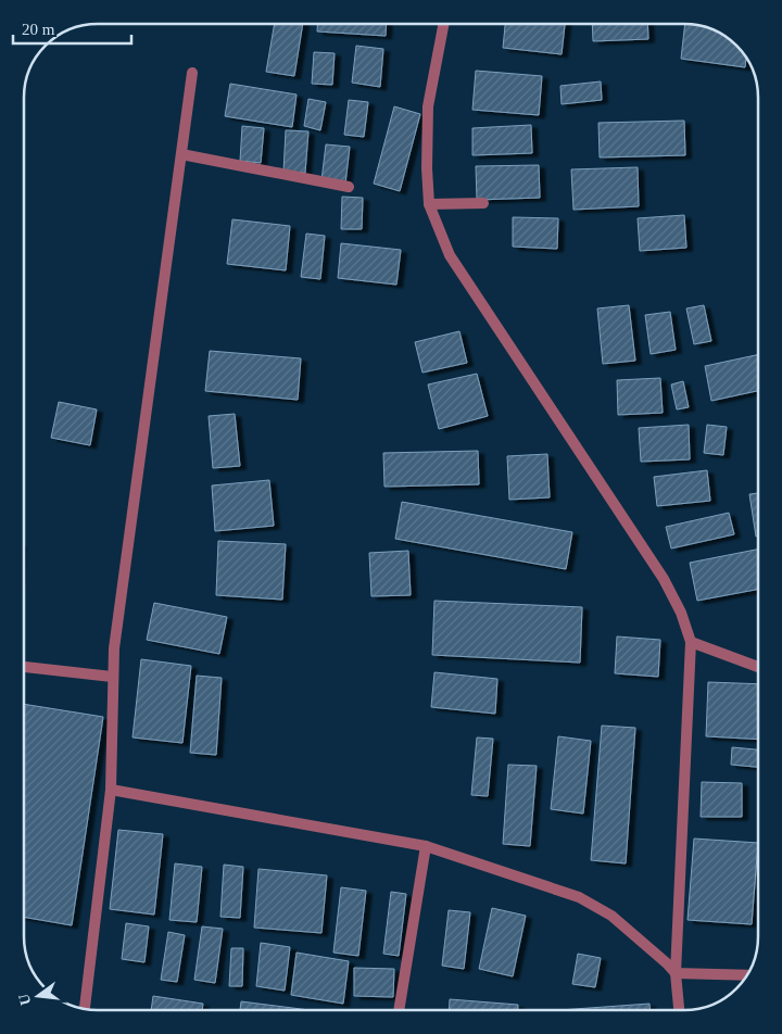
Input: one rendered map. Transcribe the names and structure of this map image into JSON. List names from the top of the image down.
{
  "scale_bar": "20 m",
  "north": "left"
}
